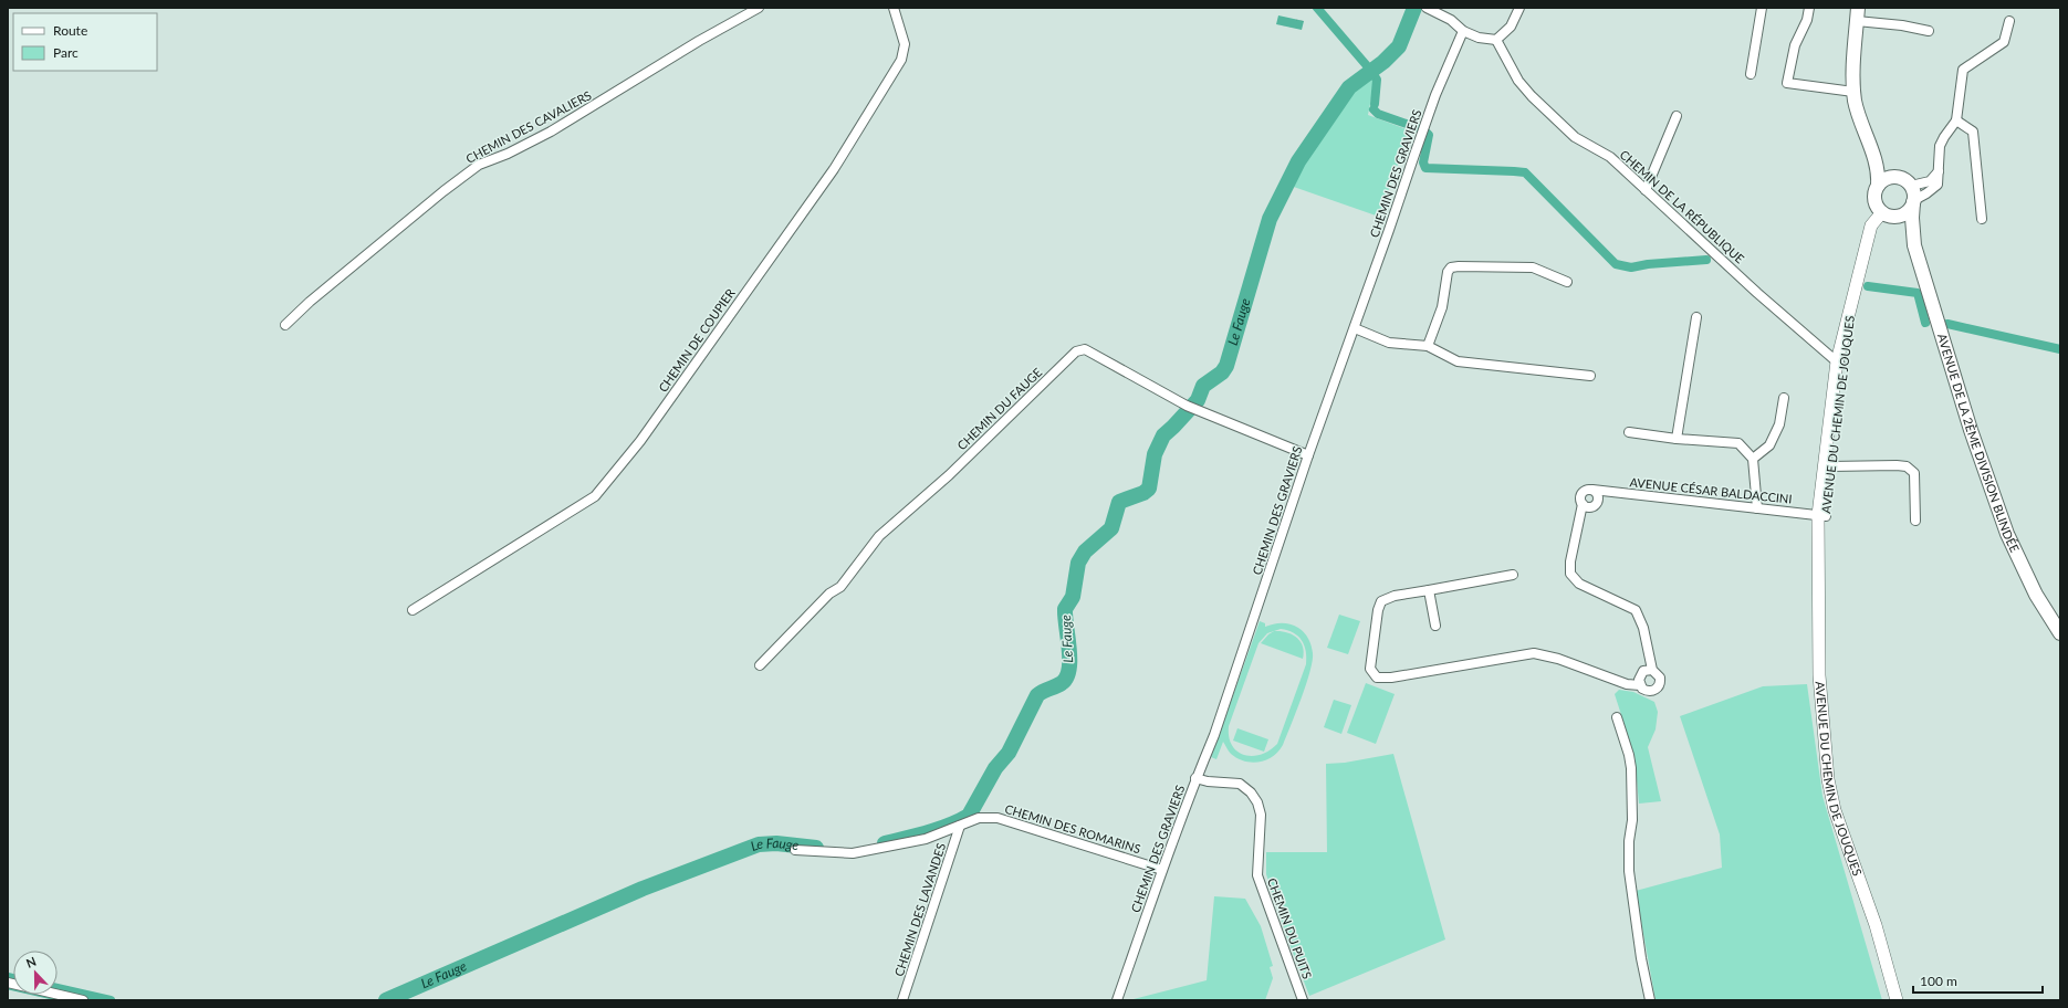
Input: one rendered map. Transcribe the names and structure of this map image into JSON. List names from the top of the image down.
{
  "streets": {
    "main road": ["AVENUE DU CHEMIN DE JOUQUES", "AVENUE DE LA 2ÈME DIVISION BLINDÉE"],
    "street": [
      "CHEMIN DES CAVALIERS",
      "CHEMIN DES GRAVIERS",
      "CHEMIN DE LA RÉPUBLIQUE",
      "CHEMIN DE COUPIER",
      "CHEMIN DU FAUGE",
      "AVENUE CÉSAR BALDACCINI",
      "CHEMIN DES ROMARINS",
      "CHEMIN DES LAVANDES",
      "CHEMIN DU PUITS"
    ]
  },
  "crossings": [
    ["CHEMIN DES GRAVIERS", "CHEMIN DU FAUGE"],
    ["CHEMIN DES GRAVIERS", "CHEMIN DES ROMARINS"],
    ["CHEMIN DES GRAVIERS", "CHEMIN DU PUITS"],
    ["CHEMIN DE LA RÉPUBLIQUE", "AVENUE DU CHEMIN DE JOUQUES"],
    ["AVENUE DU CHEMIN DE JOUQUES", "AVENUE CÉSAR BALDACCINI"],
    ["CHEMIN DES ROMARINS", "CHEMIN DES LAVANDES"]
  ],
  "water": ["Le Fauge"],
  "legend": ["Route", "Parc"],
  "scale_bar": "100 m",
  "north": "top"
}
